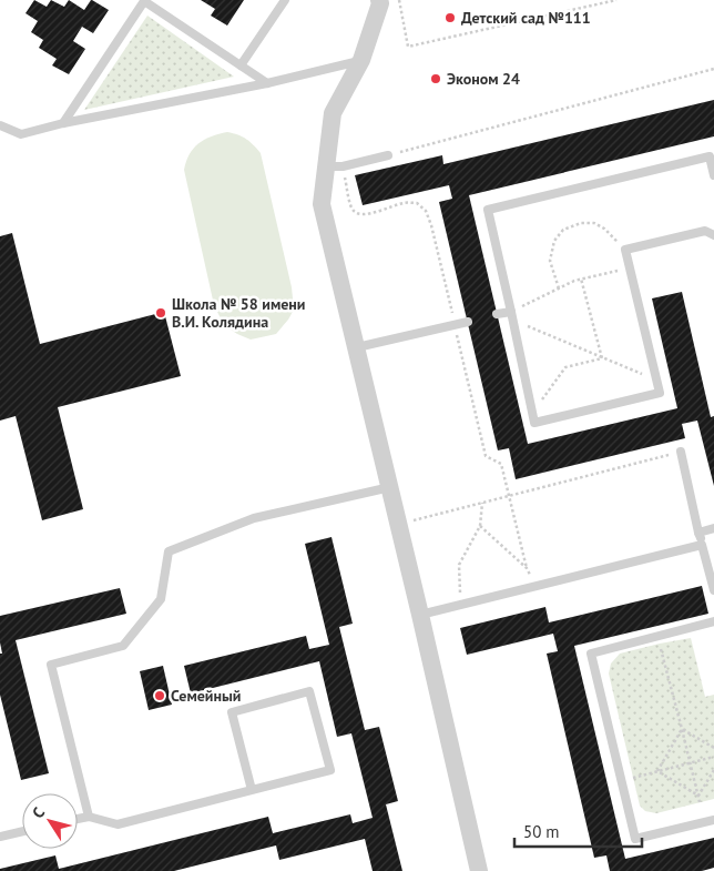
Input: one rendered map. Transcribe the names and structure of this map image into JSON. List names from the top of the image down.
{
  "places": [
    "Детский сад №111",
    "Эконом 24",
    "Школа № 58 имени В.И. Колядина",
    "Семейный"
  ],
  "scale_bar": "50 m",
  "north": "top left"
}
